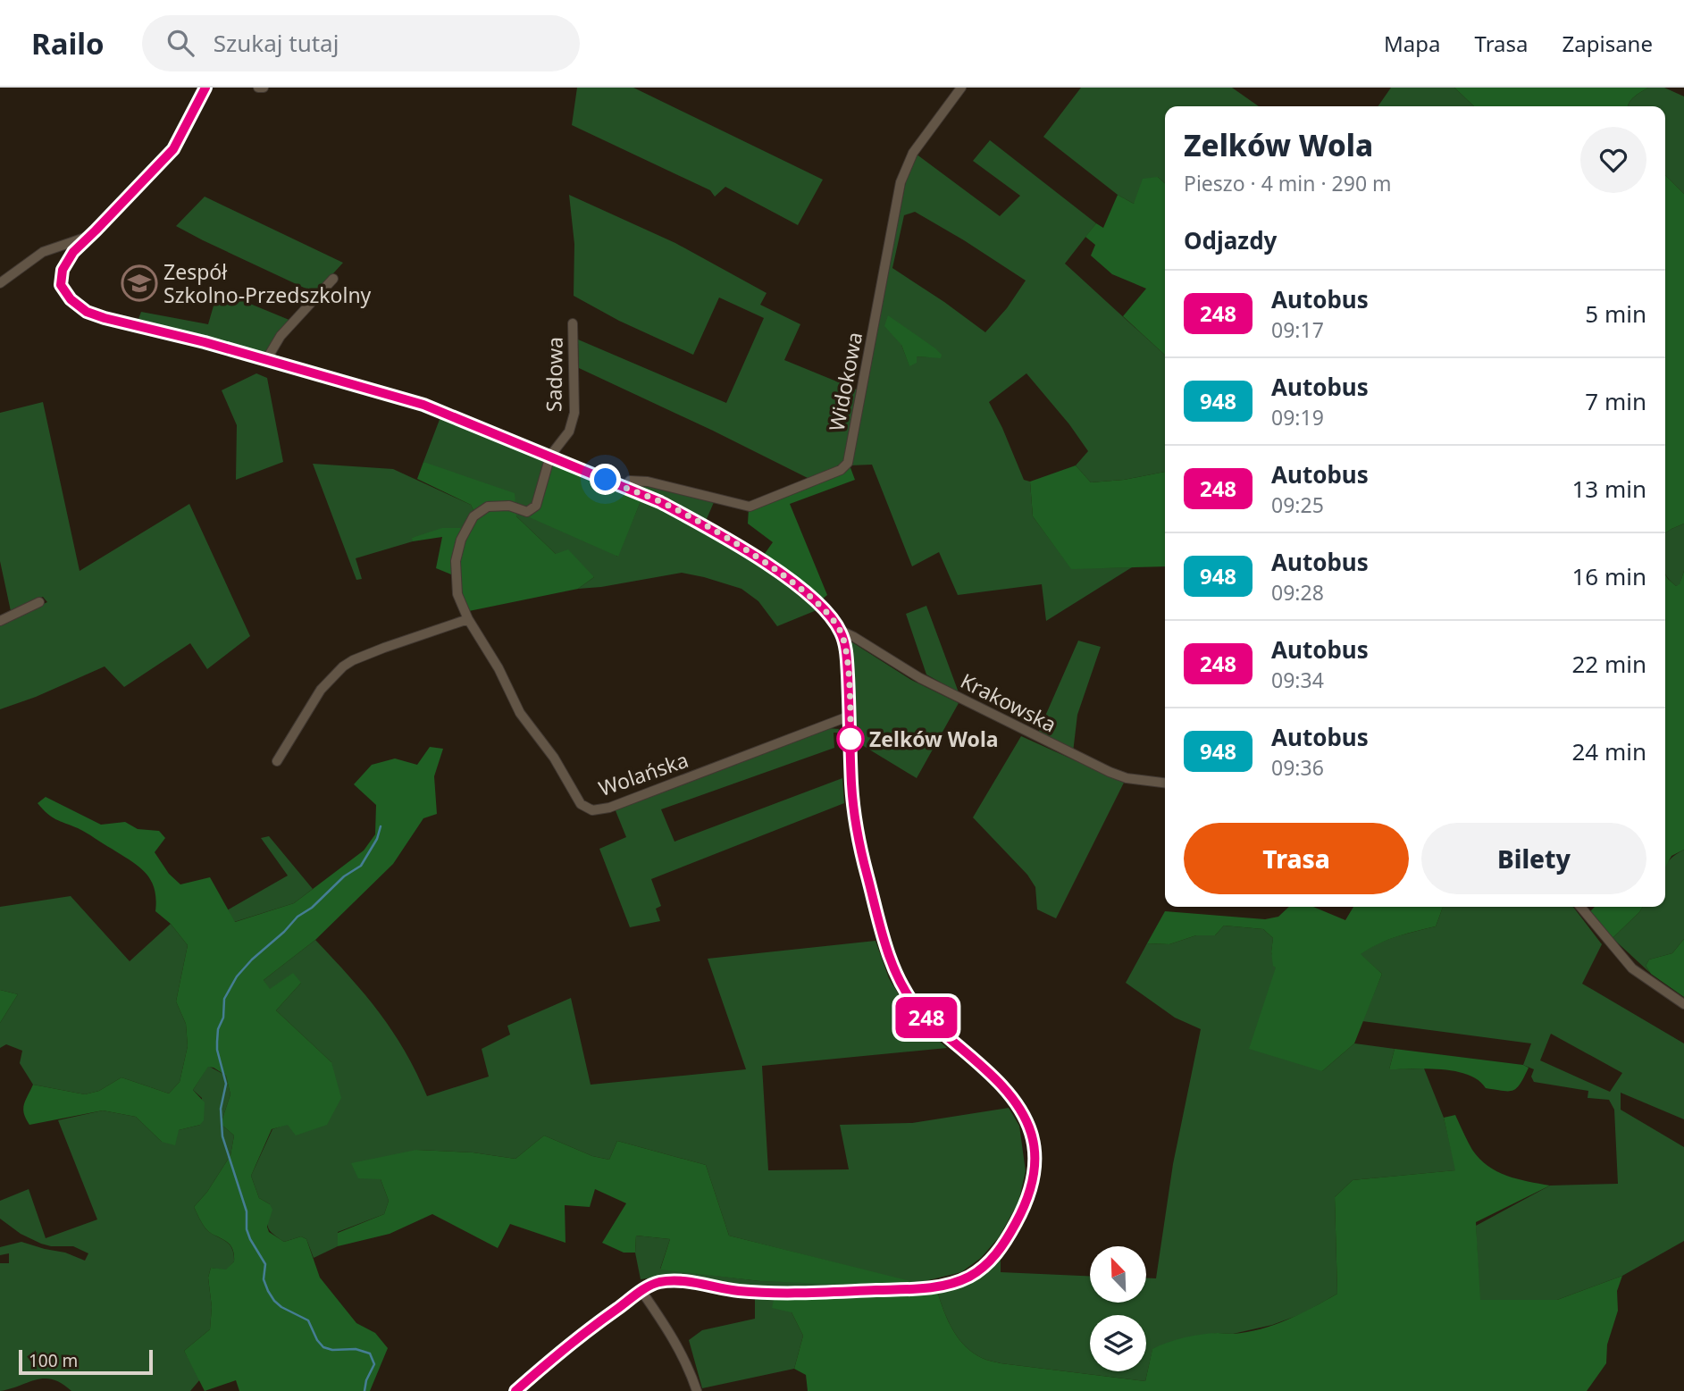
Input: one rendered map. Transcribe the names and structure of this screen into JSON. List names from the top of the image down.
{
  "streets": {
    "street": [
      "Sadowa",
      "Widokowa",
      "Krakowska",
      "Wolańska"
    ]
  },
  "crossings": [
    ["Sadowa", "Wolańska"]
  ],
  "places": {
    "school or university": ["Zespół Szkolno-Przedszkolny"],
    "other": ["Zelków Wola"]
  },
  "lines": ["bus line 248"],
  "scale_bar": "100 m",
  "north": "top left",
  "page": {
    "header": "Railo",
    "search": "Szukaj tutaj",
    "nav": ["Mapa", "Trasa", "Zapisane"],
    "on_map": "248",
    "heading": [
      ["Zelków Wola", "Pieszo · 4 min · 290 m"],
      "Odjazdy"
    ],
    "list": [
      {
        "mark": "248",
        "name": "Autobus",
        "note": "09:17",
        "value": "5 min"
      },
      {
        "mark": "948",
        "name": "Autobus",
        "note": "09:19",
        "value": "7 min"
      },
      {
        "mark": "248",
        "name": "Autobus",
        "note": "09:25",
        "value": "13 min"
      },
      {
        "mark": "948",
        "name": "Autobus",
        "note": "09:28",
        "value": "16 min"
      },
      {
        "mark": "248",
        "name": "Autobus",
        "note": "09:34",
        "value": "22 min"
      },
      {
        "mark": "948",
        "name": "Autobus",
        "note": "09:36",
        "value": "24 min"
      }
    ],
    "buttons": ["Trasa", "Bilety"],
    "scale": "100 m"
  }
}
